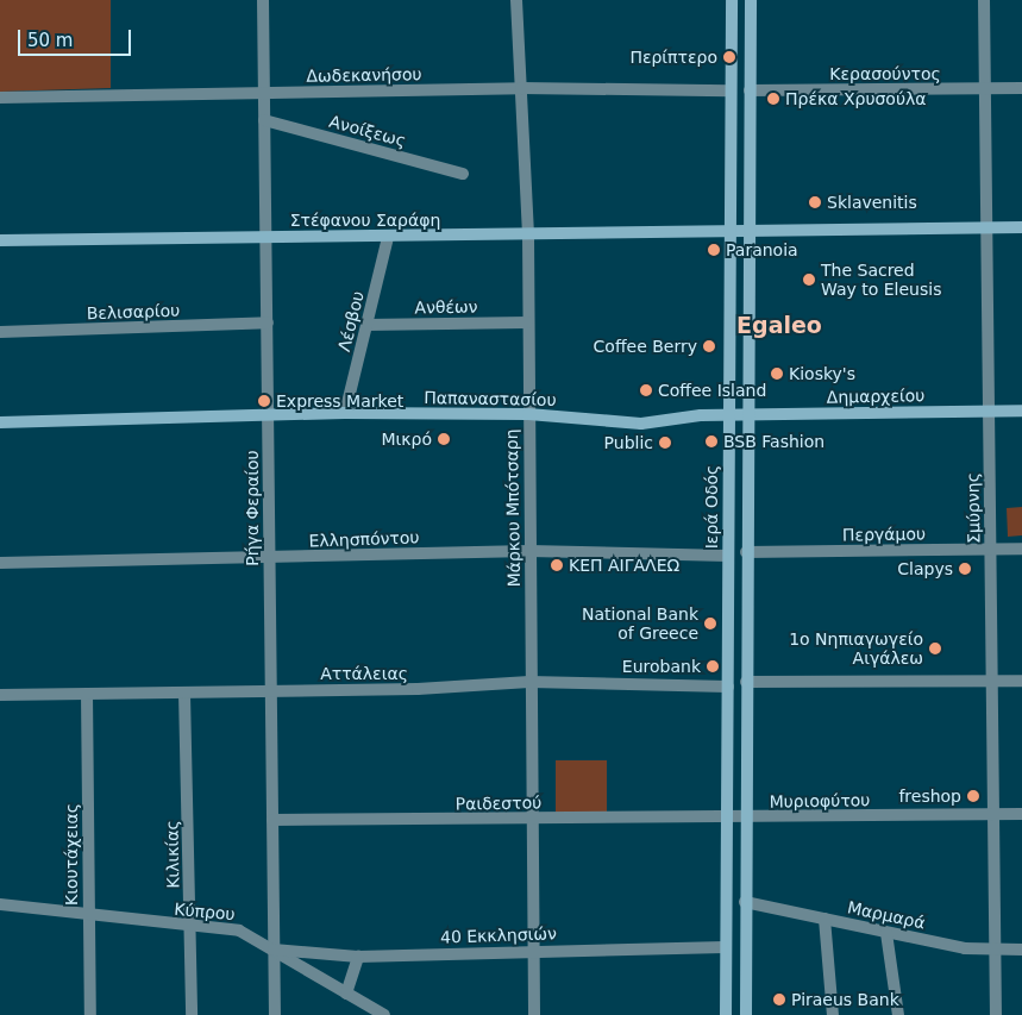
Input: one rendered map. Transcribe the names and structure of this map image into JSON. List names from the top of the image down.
{
  "streets": {
    "street": [
      "Κερασούντος",
      "Δωδεκανήσου",
      "Ανοίξεως",
      "Στέφανου Σαράφη",
      "Ανθέων",
      "Βελισαρίου",
      "Λέσβου",
      "Δημαρχείου",
      "Παπαναστασίου",
      "Ιερά Οδός",
      "Ρήγα Φεραίου",
      "Μάρκου Μπότσαρη",
      "Σμύρνης",
      "Περγάμου",
      "Ελλησπόντου",
      "Αττάλειας",
      "Μυριοφύτου",
      "Ραιδεστού",
      "Κιουτάχειας",
      "Κιλικίας",
      "Κύπρου",
      "Μαρμαρά",
      "40 Εκκλησιών"
    ]
  },
  "crossings": [
    ["Κερασούντος", "Σμύρνης"],
    ["Δωδεκανήσου", "Ιερά Οδός"],
    ["Δωδεκανήσου", "Ρήγα Φεραίου"],
    ["Δωδεκανήσου", "Μάρκου Μπότσαρη"],
    ["Ανοίξεως", "Ρήγα Φεραίου"],
    ["Στέφανου Σαράφη", "Λέσβου"],
    ["Στέφανου Σαράφη", "Ιερά Οδός"],
    ["Στέφανου Σαράφη", "Ρήγα Φεραίου"],
    ["Στέφανου Σαράφη", "Μάρκου Μπότσαρη"],
    ["Στέφανου Σαράφη", "Σμύρνης"],
    ["Ανθέων", "Λέσβου"],
    ["Ανθέων", "Μάρκου Μπότσαρη"],
    ["Βελισαρίου", "Ρήγα Φεραίου"],
    ["Λέσβου", "Παπαναστασίου"],
    ["Δημαρχείου", "Παπαναστασίου"],
    ["Δημαρχείου", "Ιερά Οδός"],
    ["Δημαρχείου", "Σμύρνης"],
    ["Παπαναστασίου", "Ιερά Οδός"],
    ["Παπαναστασίου", "Ρήγα Φεραίου"],
    ["Παπαναστασίου", "Μάρκου Μπότσαρη"],
    ["Ιερά Οδός", "Ελλησπόντου"],
    ["Ιερά Οδός", "Αττάλειας"],
    ["Ιερά Οδός", "Μυριοφύτου"],
    ["Ιερά Οδός", "Ραιδεστού"],
    ["Ιερά Οδός", "40 Εκκλησιών"],
    ["Ρήγα Φεραίου", "Ελλησπόντου"],
    ["Ρήγα Φεραίου", "Αττάλειας"],
    ["Ρήγα Φεραίου", "Ραιδεστού"],
    ["Ρήγα Φεραίου", "Κύπρου"],
    ["Ρήγα Φεραίου", "40 Εκκλησιών"],
    ["Μάρκου Μπότσαρη", "Ελλησπόντου"],
    ["Μάρκου Μπότσαρη", "Αττάλειας"],
    ["Μάρκου Μπότσαρη", "Ραιδεστού"],
    ["Μάρκου Μπότσαρη", "40 Εκκλησιών"],
    ["Σμύρνης", "Περγάμου"],
    ["Σμύρνης", "Μυριοφύτου"],
    ["Σμύρνης", "Μαρμαρά"],
    ["Αττάλειας", "Κιουτάχειας"],
    ["Αττάλειας", "Κιλικίας"],
    ["Μυριοφύτου", "Ραιδεστού"],
    ["Κιουτάχειας", "Κύπρου"],
    ["Κιλικίας", "Κύπρου"],
    ["Κύπρου", "40 Εκκλησιών"]
  ],
  "districts": ["Egaleo"],
  "places": [
    "Περίπτερο",
    "Πρέκα Χρυσούλα",
    "Sklavenitis",
    "Paranoia",
    "The Sacred Way to Eleusis",
    "Coffee Berry",
    "Kiosky's",
    "Coffee Island",
    "Express Market",
    "Μικρό",
    "BSB Fashion",
    "Public",
    "ΚΕΠ ΑΙΓΑΛΕΩ",
    "Clapys",
    "National Bank of Greece",
    "1ο Νηπιαγωγείο Αιγάλεω",
    "Eurobank",
    "freshop",
    "Piraeus Bank"
  ],
  "scale_bar": "50 m"
}
